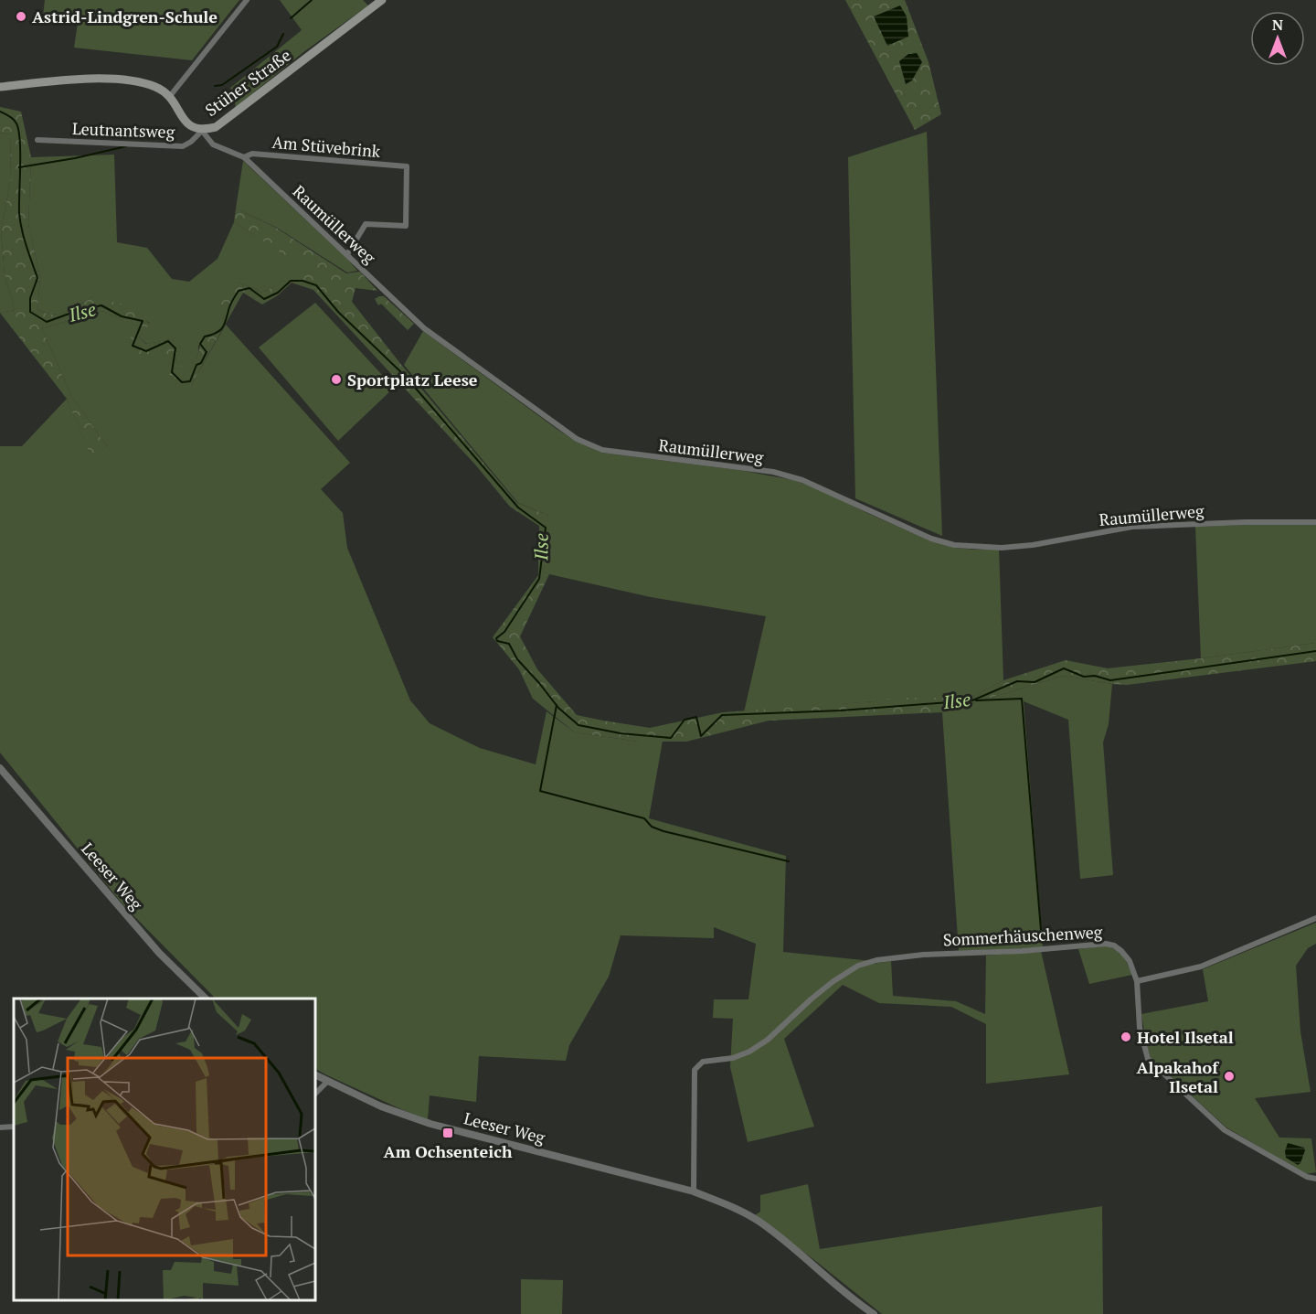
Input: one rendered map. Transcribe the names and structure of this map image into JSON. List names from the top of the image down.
{
  "streets": {
    "main road": ["Stüher Straße"],
    "street": [
      "Leutnantsweg",
      "Am Stüvebrink",
      "Raumüllerweg",
      "Leeser Weg",
      "Sommerhäuschenweg"
    ]
  },
  "crossings": [
    ["Stüher Straße", "Leutnantsweg"],
    ["Stüher Straße", "Raumüllerweg"],
    ["Leutnantsweg", "Raumüllerweg"],
    ["Am Stüvebrink", "Raumüllerweg"],
    ["Leeser Weg", "Sommerhäuschenweg"]
  ],
  "water": ["Ilse"],
  "places": {
    "other": [
      "Astrid-Lindgren-Schule",
      "Sportplatz Leese",
      "Hotel Ilsetal",
      "Alpakahof Ilsetal"
    ],
    "transit": ["Am Ochsenteich"]
  },
  "north": "top"
}
